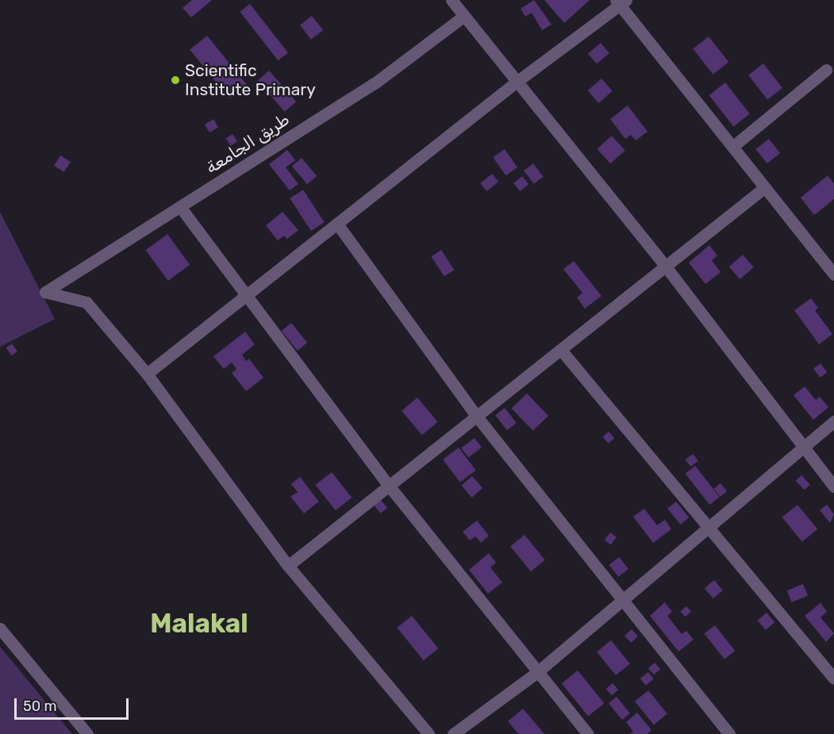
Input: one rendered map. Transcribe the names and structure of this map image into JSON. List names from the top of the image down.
{
  "streets": {
    "street": ["طريق الجامعة"]
  },
  "districts": ["Malakal"],
  "places": ["Scientific Institute Primary"],
  "scale_bar": "50 m"
}
